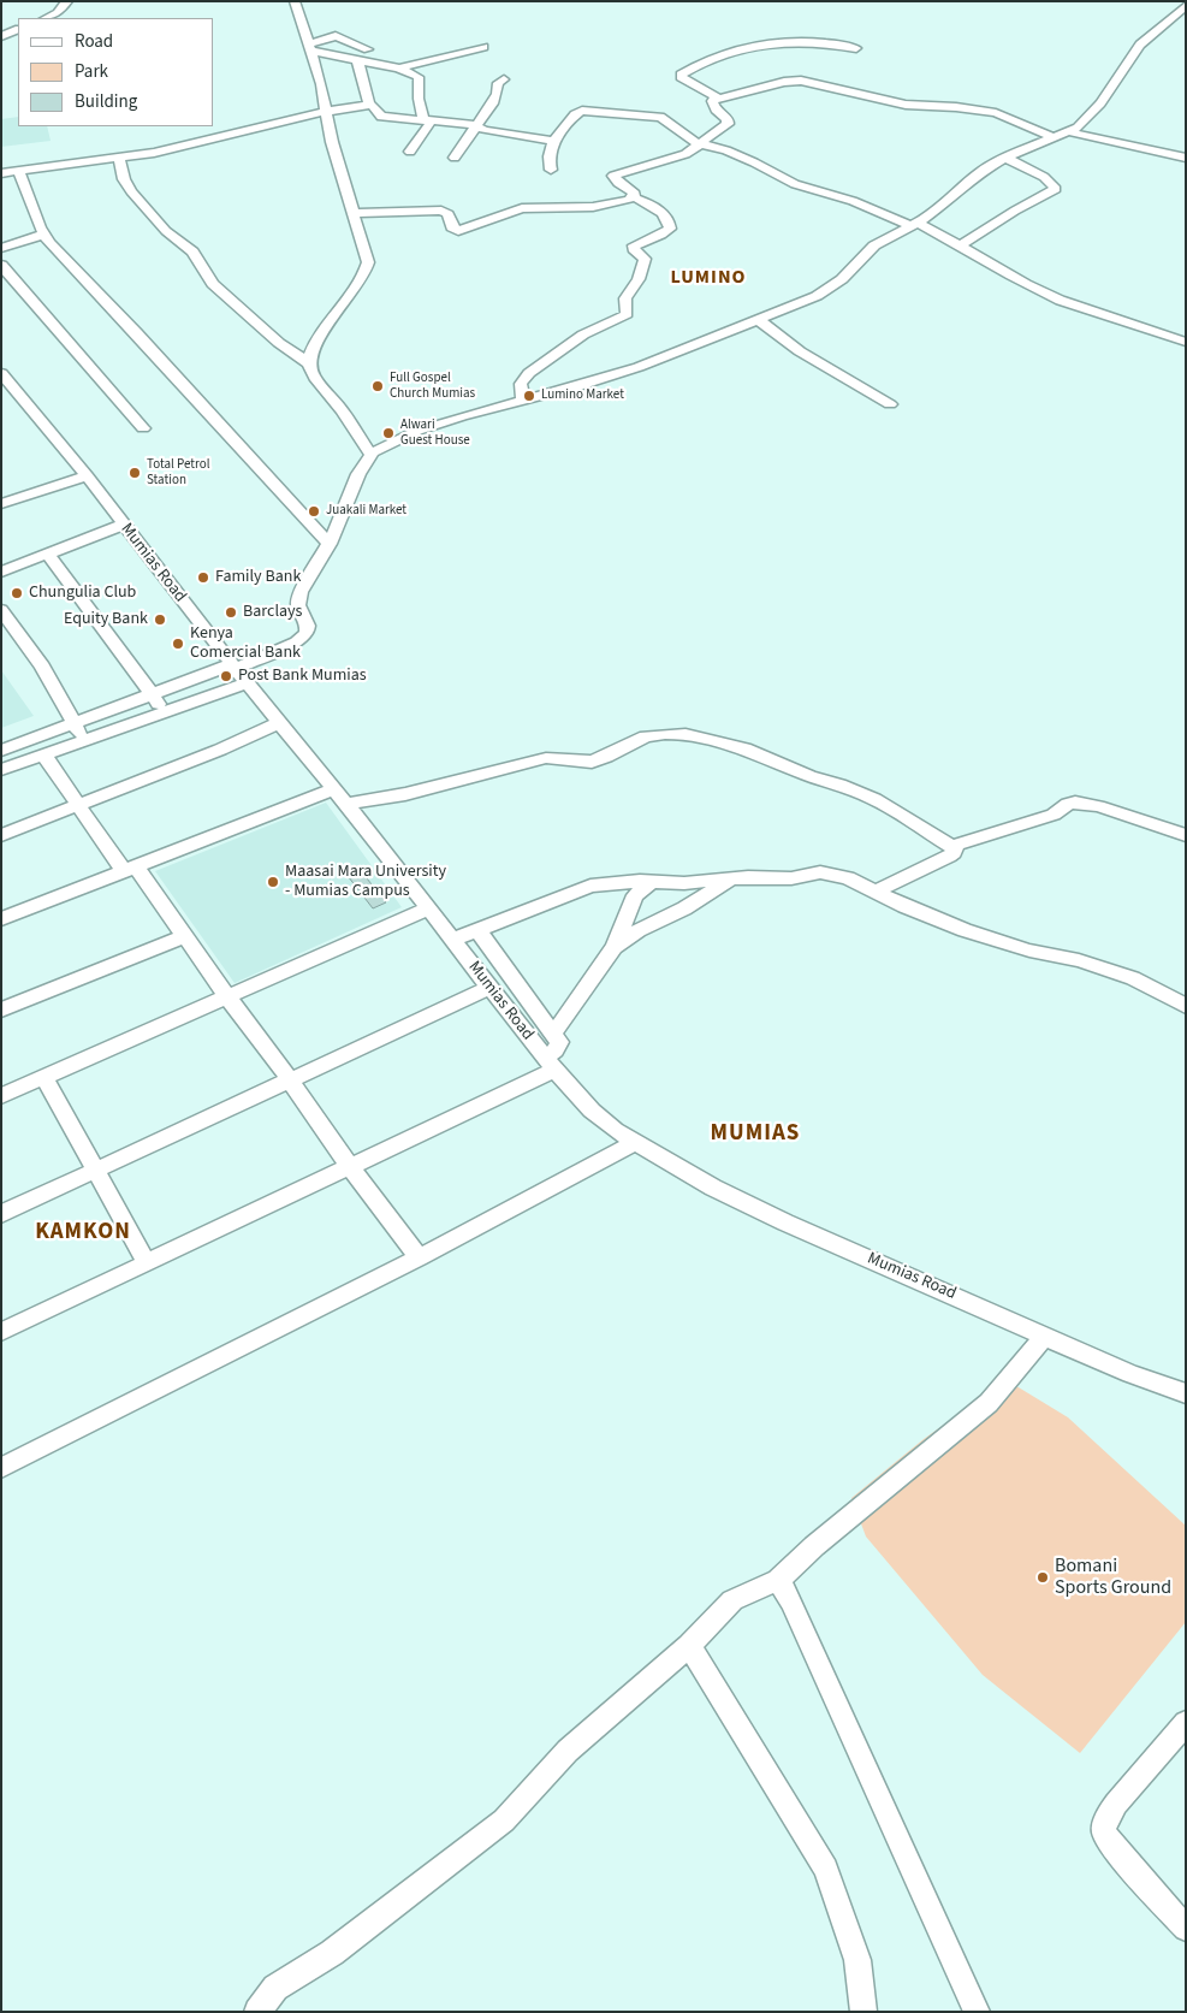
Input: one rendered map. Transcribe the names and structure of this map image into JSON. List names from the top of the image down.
{
  "streets": {
    "street": ["Mumias Road"]
  },
  "districts": ["LUMINO", "MUMIAS", "KAMKON"],
  "places": [
    "Full Gospel Church Mumias",
    "Lumino Market",
    "Alwari Guest House",
    "Total Petrol Station",
    "Juakali Market",
    "Family Bank",
    "Chungulia Club",
    "Barclays",
    "Equity Bank",
    "Kenya Comercial Bank",
    "Post Bank Mumias",
    "Maasai Mara University - Mumias Campus",
    "Bomani Sports Ground"
  ],
  "legend": ["Road", "Park", "Building"]
}
